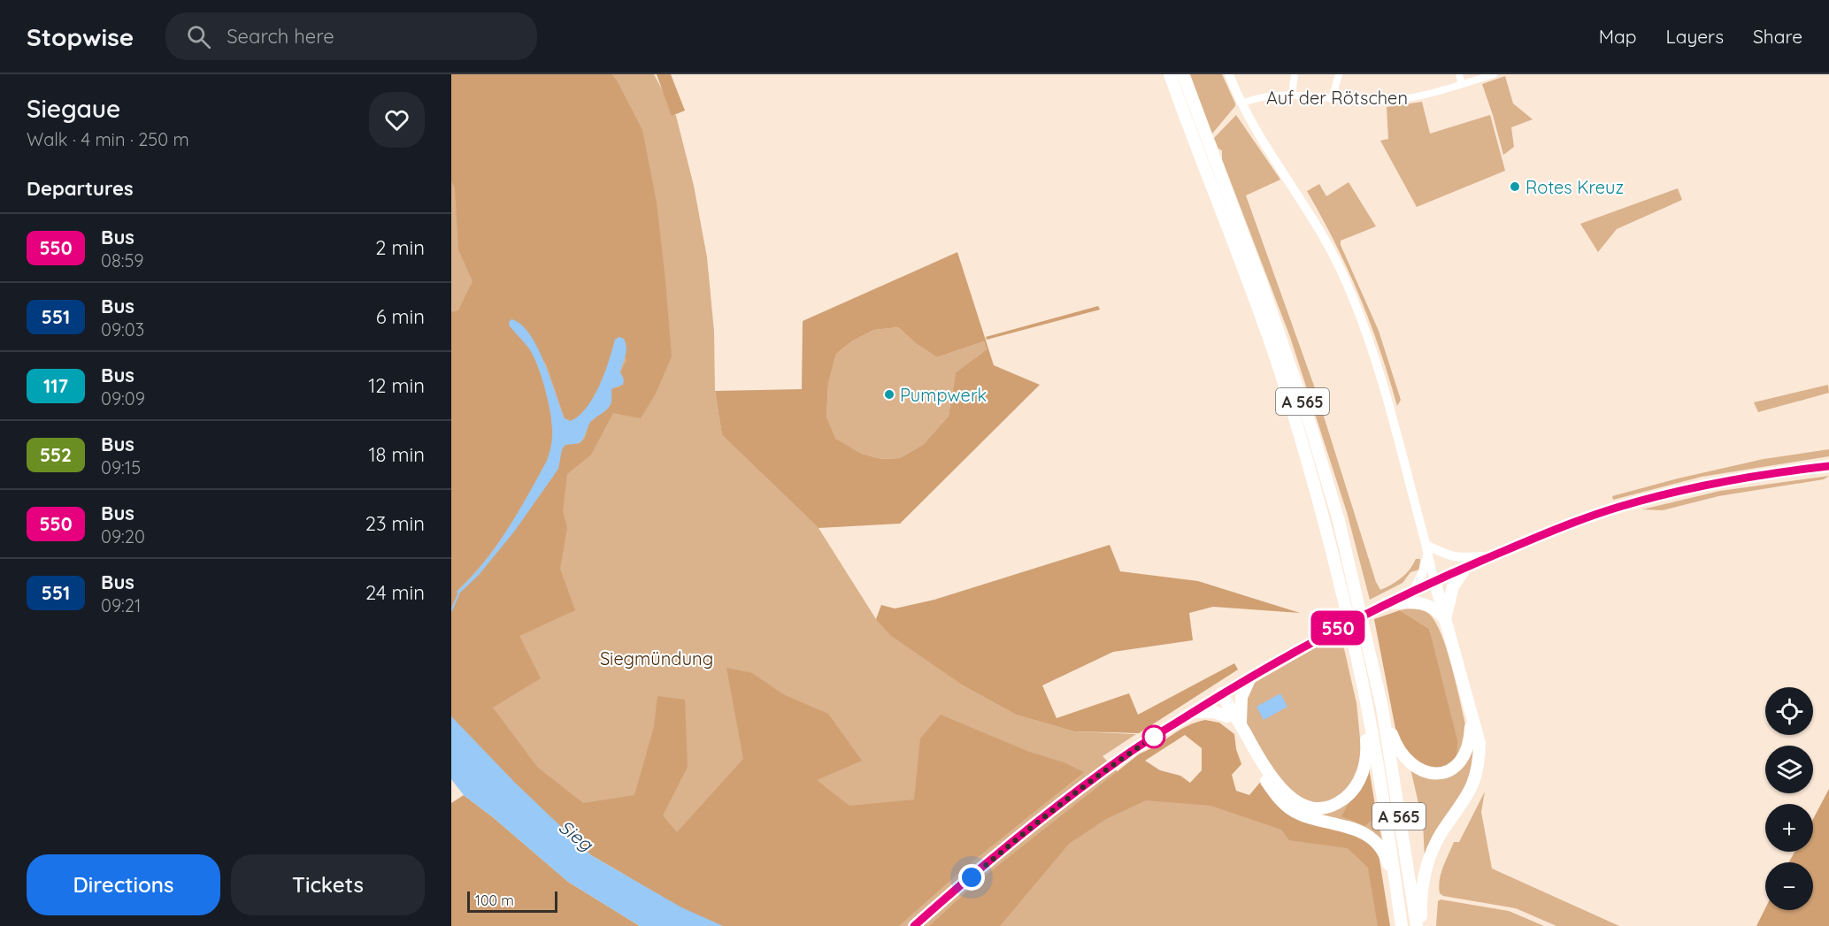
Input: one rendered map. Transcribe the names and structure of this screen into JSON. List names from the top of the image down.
{
  "streets": {
    "highway": ["A 565"],
    "street": ["Auf der Rötschen"]
  },
  "water": ["Sieg"],
  "parks": ["Siegmündung"],
  "places": ["Rotes Kreuz", "Pumpwerk"],
  "lines": ["bus line 550"],
  "scale_bar": "100 m",
  "page": {
    "header": "Stopwise",
    "search": "Search here",
    "nav": ["Map", "Layers", "Share"],
    "heading": [
      ["Siegaue", "Walk · 4 min · 250 m"],
      "Departures"
    ],
    "on_map": "550",
    "list": [
      {
        "mark": "550",
        "name": "Bus",
        "note": "08:59",
        "value": "2 min"
      },
      {
        "mark": "551",
        "name": "Bus",
        "note": "09:03",
        "value": "6 min"
      },
      {
        "mark": "117",
        "name": "Bus",
        "note": "09:09",
        "value": "12 min"
      },
      {
        "mark": "552",
        "name": "Bus",
        "note": "09:15",
        "value": "18 min"
      },
      {
        "mark": "550",
        "name": "Bus",
        "note": "09:20",
        "value": "23 min"
      },
      {
        "mark": "551",
        "name": "Bus",
        "note": "09:21",
        "value": "24 min"
      }
    ],
    "map_buttons": ["+", "−"],
    "buttons": ["Directions", "Tickets"],
    "scale": "100 m"
  }
}
